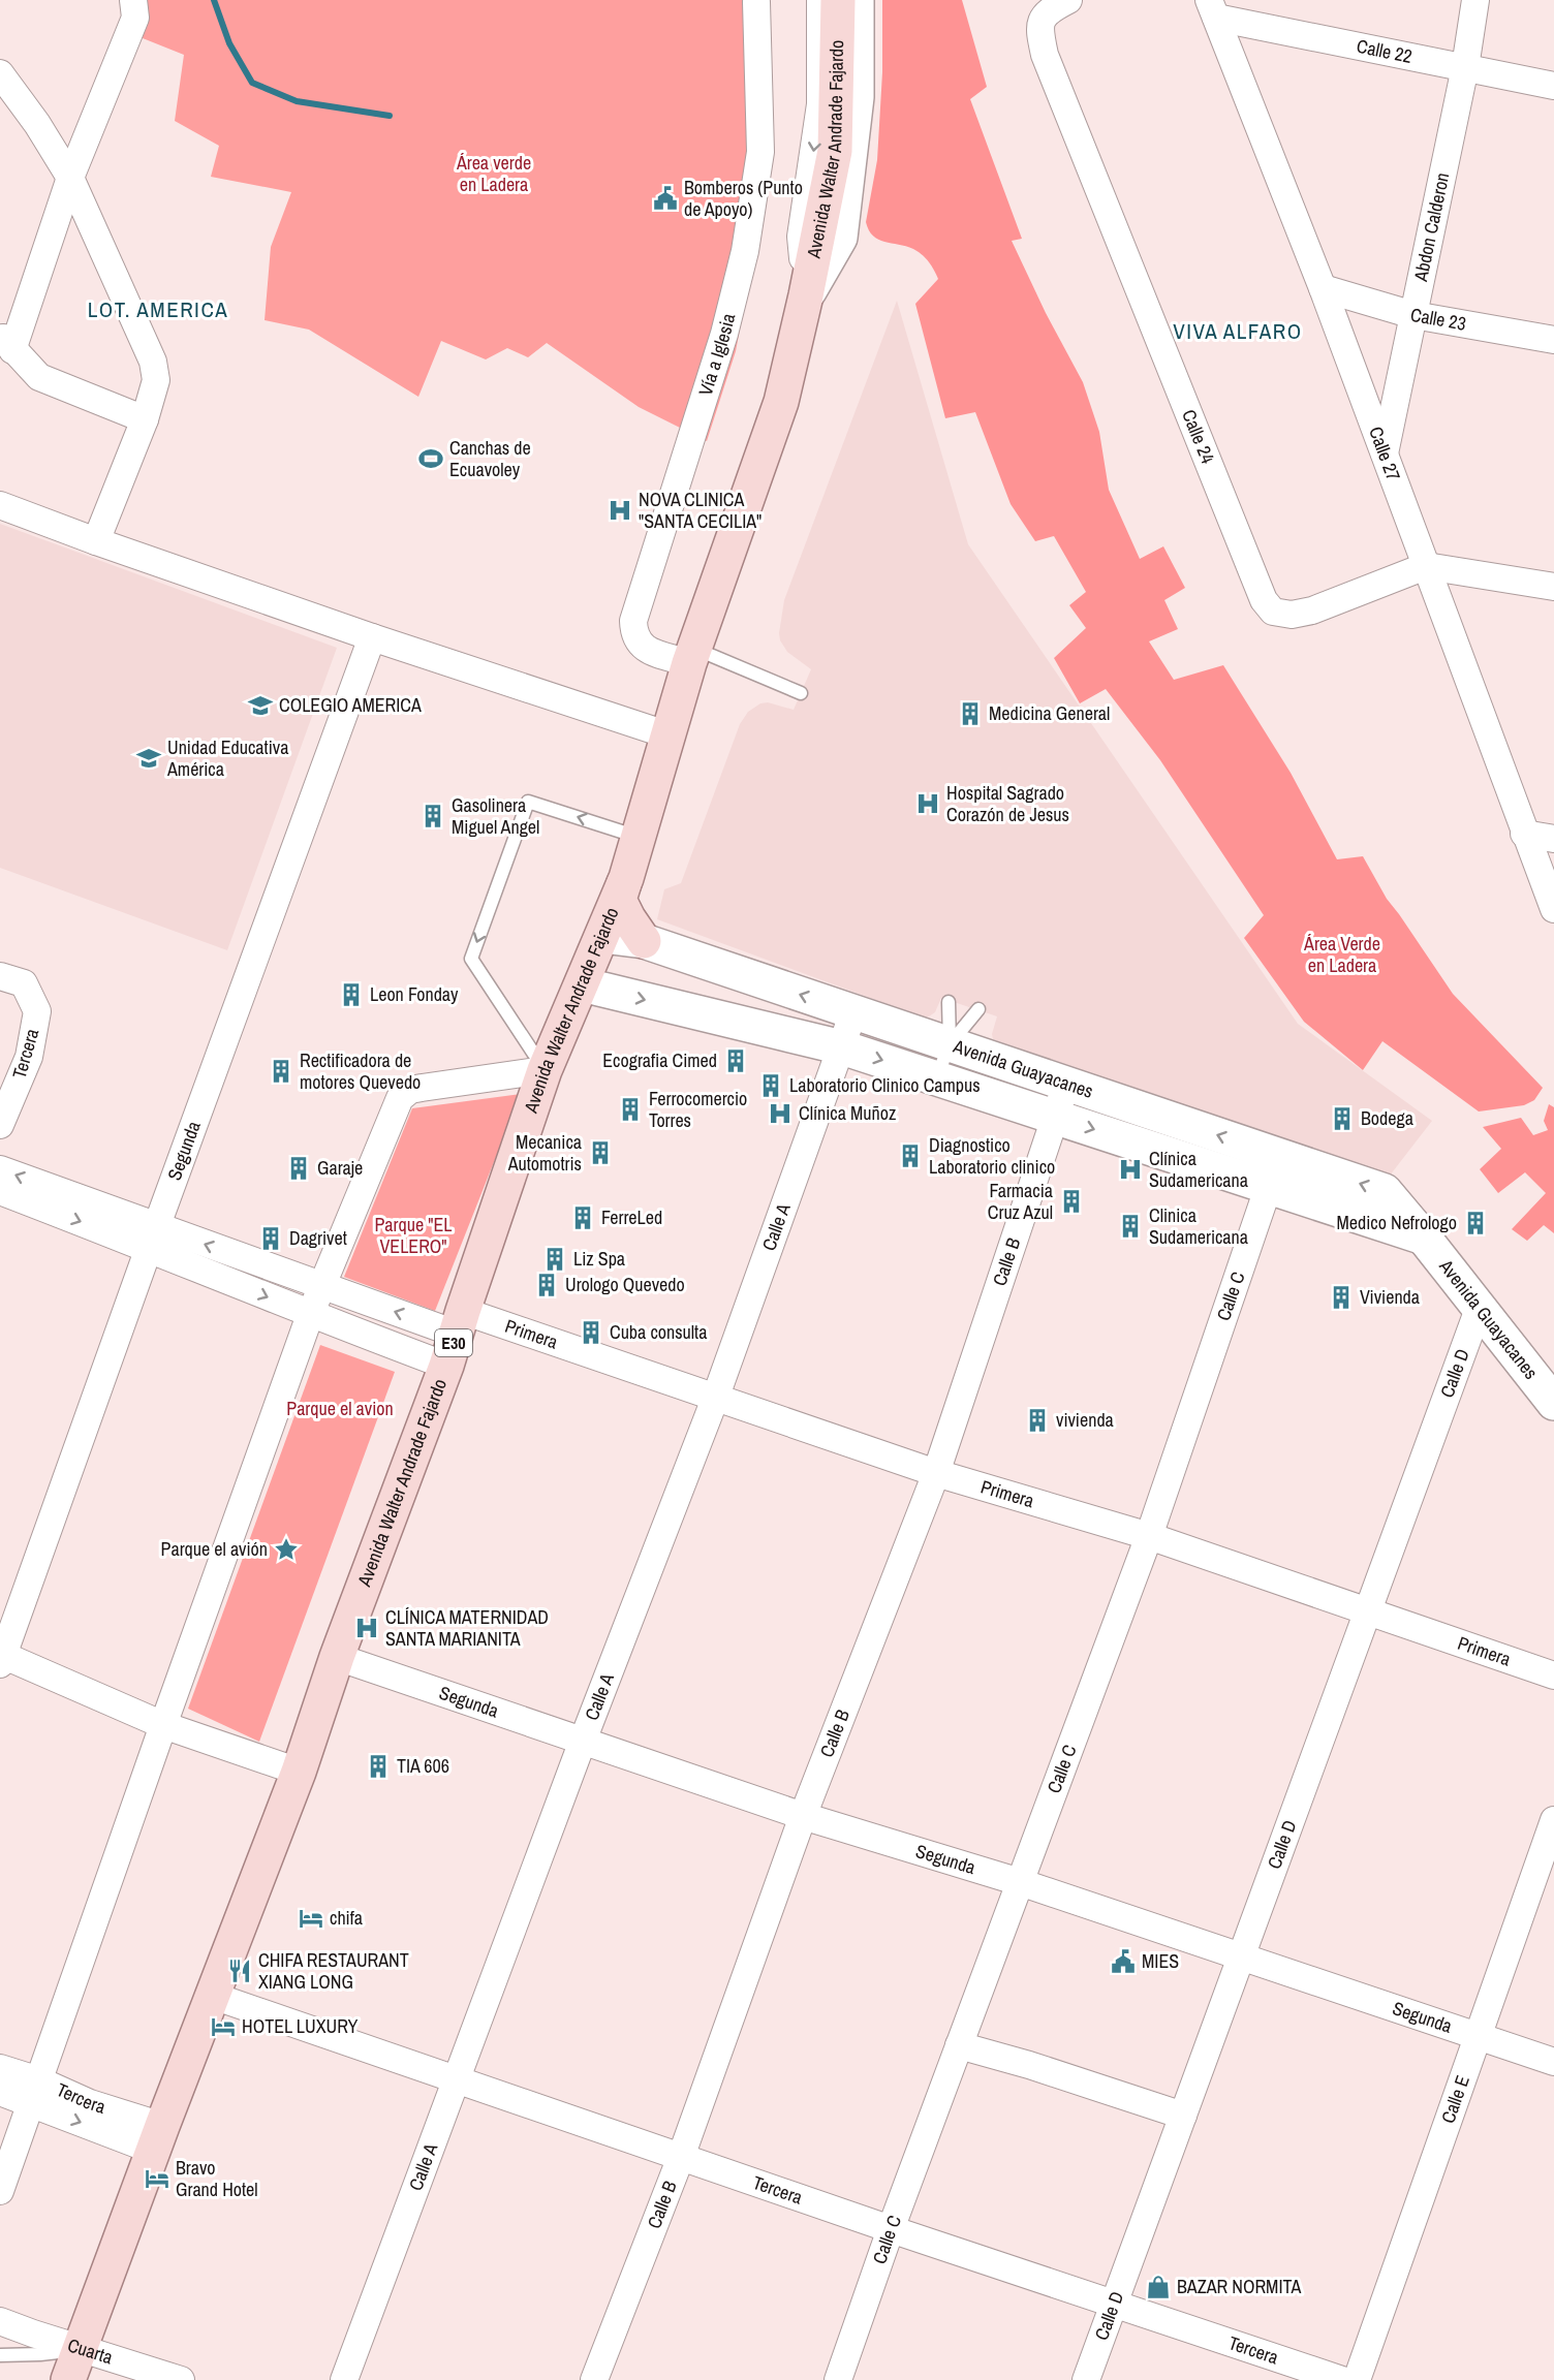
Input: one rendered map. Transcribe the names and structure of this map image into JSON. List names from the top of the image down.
{
  "streets": {
    "main road": ["Avenida Walter Andrade Fajardo", "E30"],
    "street": [
      "Calle 22",
      "Abdon Calderon",
      "Calle 23",
      "Vía a Iglesia",
      "Calle 24",
      "Calle 27",
      "Tercera",
      "Avenida Guayacanes",
      "Segunda",
      "Calle A",
      "Calle B",
      "Calle C",
      "Primera",
      "Calle D",
      "Calle E",
      "Cuarta"
    ]
  },
  "crossings": [
    ["Calle 22", "Abdon Calderon"],
    ["Calle 22", "Calle 27"],
    ["Avenida Walter Andrade Fajardo", "Vía a Iglesia"],
    ["Avenida Walter Andrade Fajardo", "Tercera"],
    ["Avenida Walter Andrade Fajardo", "Avenida Guayacanes"],
    ["Avenida Walter Andrade Fajardo", "Segunda"],
    ["Avenida Walter Andrade Fajardo", "Primera"],
    ["Avenida Walter Andrade Fajardo", "Cuarta"],
    ["Abdon Calderon", "Calle 23"],
    ["Abdon Calderon", "Calle 27"],
    ["Calle 23", "Calle 27"],
    ["Calle 24", "Calle 27"],
    ["Tercera", "Calle A"],
    ["Tercera", "Calle B"],
    ["Tercera", "Calle C"],
    ["Tercera", "Calle D"],
    ["Avenida Guayacanes", "Calle A"],
    ["Avenida Guayacanes", "Calle B"],
    ["Avenida Guayacanes", "Calle C"],
    ["Avenida Guayacanes", "Calle D"],
    ["Segunda", "Calle A"],
    ["Segunda", "Calle B"],
    ["Segunda", "Calle C"],
    ["Segunda", "Primera"],
    ["Segunda", "Calle D"],
    ["Segunda", "Calle E"],
    ["Calle A", "Primera"],
    ["Calle B", "Primera"],
    ["Calle C", "Primera"],
    ["Primera", "Calle D"]
  ],
  "districts": ["LOT. AMERICA", "VIVA ALFARO"],
  "parks": [
    "Área verde en Ladera",
    "Área Verde en Ladera",
    "Parque \"EL VELERO\"",
    "Parque el avion"
  ],
  "places": {
    "public building": ["Bomberos (Punto de Apoyo)", "MIES"],
    "sports": ["Canchas de Ecuavoley"],
    "hospital": [
      "NOVA CLINICA \"SANTA CECILIA\"",
      "Hospital Sagrado Corazón de Jesus",
      "Clínica Muñoz",
      "Clínica Sudamericana",
      "CLÍNICA MATERNIDAD SANTA MARIANITA"
    ],
    "school or university": ["COLEGIO AMERICA", "Unidad Educativa América"],
    "building": [
      "Medicina General",
      "Gasolinera Miguel Angel",
      "Leon Fonday",
      "Ecografia Cimed",
      "Rectificadora de motores Quevedo",
      "Laboratorio Clinico Campus",
      "Ferrocomercio Torres",
      "Bodega",
      "Mecanica Automotris",
      "Diagnostico Laboratorio clinico",
      "Garaje",
      "Farmacia Cruz Azul",
      "FerreLed",
      "Medico Nefrologo",
      "Clinica Sudamericana",
      "Dagrivet",
      "Liz Spa",
      "Urologo Quevedo",
      "Vivienda",
      "Cuba consulta",
      "vivienda",
      "TIA 606"
    ],
    "place": ["Parque el avión"],
    "hotel": ["chifa", "HOTEL LUXURY", "Bravo Grand Hotel"],
    "restaurant": ["CHIFA RESTAURANT XIANG LONG"],
    "shop": ["BAZAR NORMITA"]
  }
}
